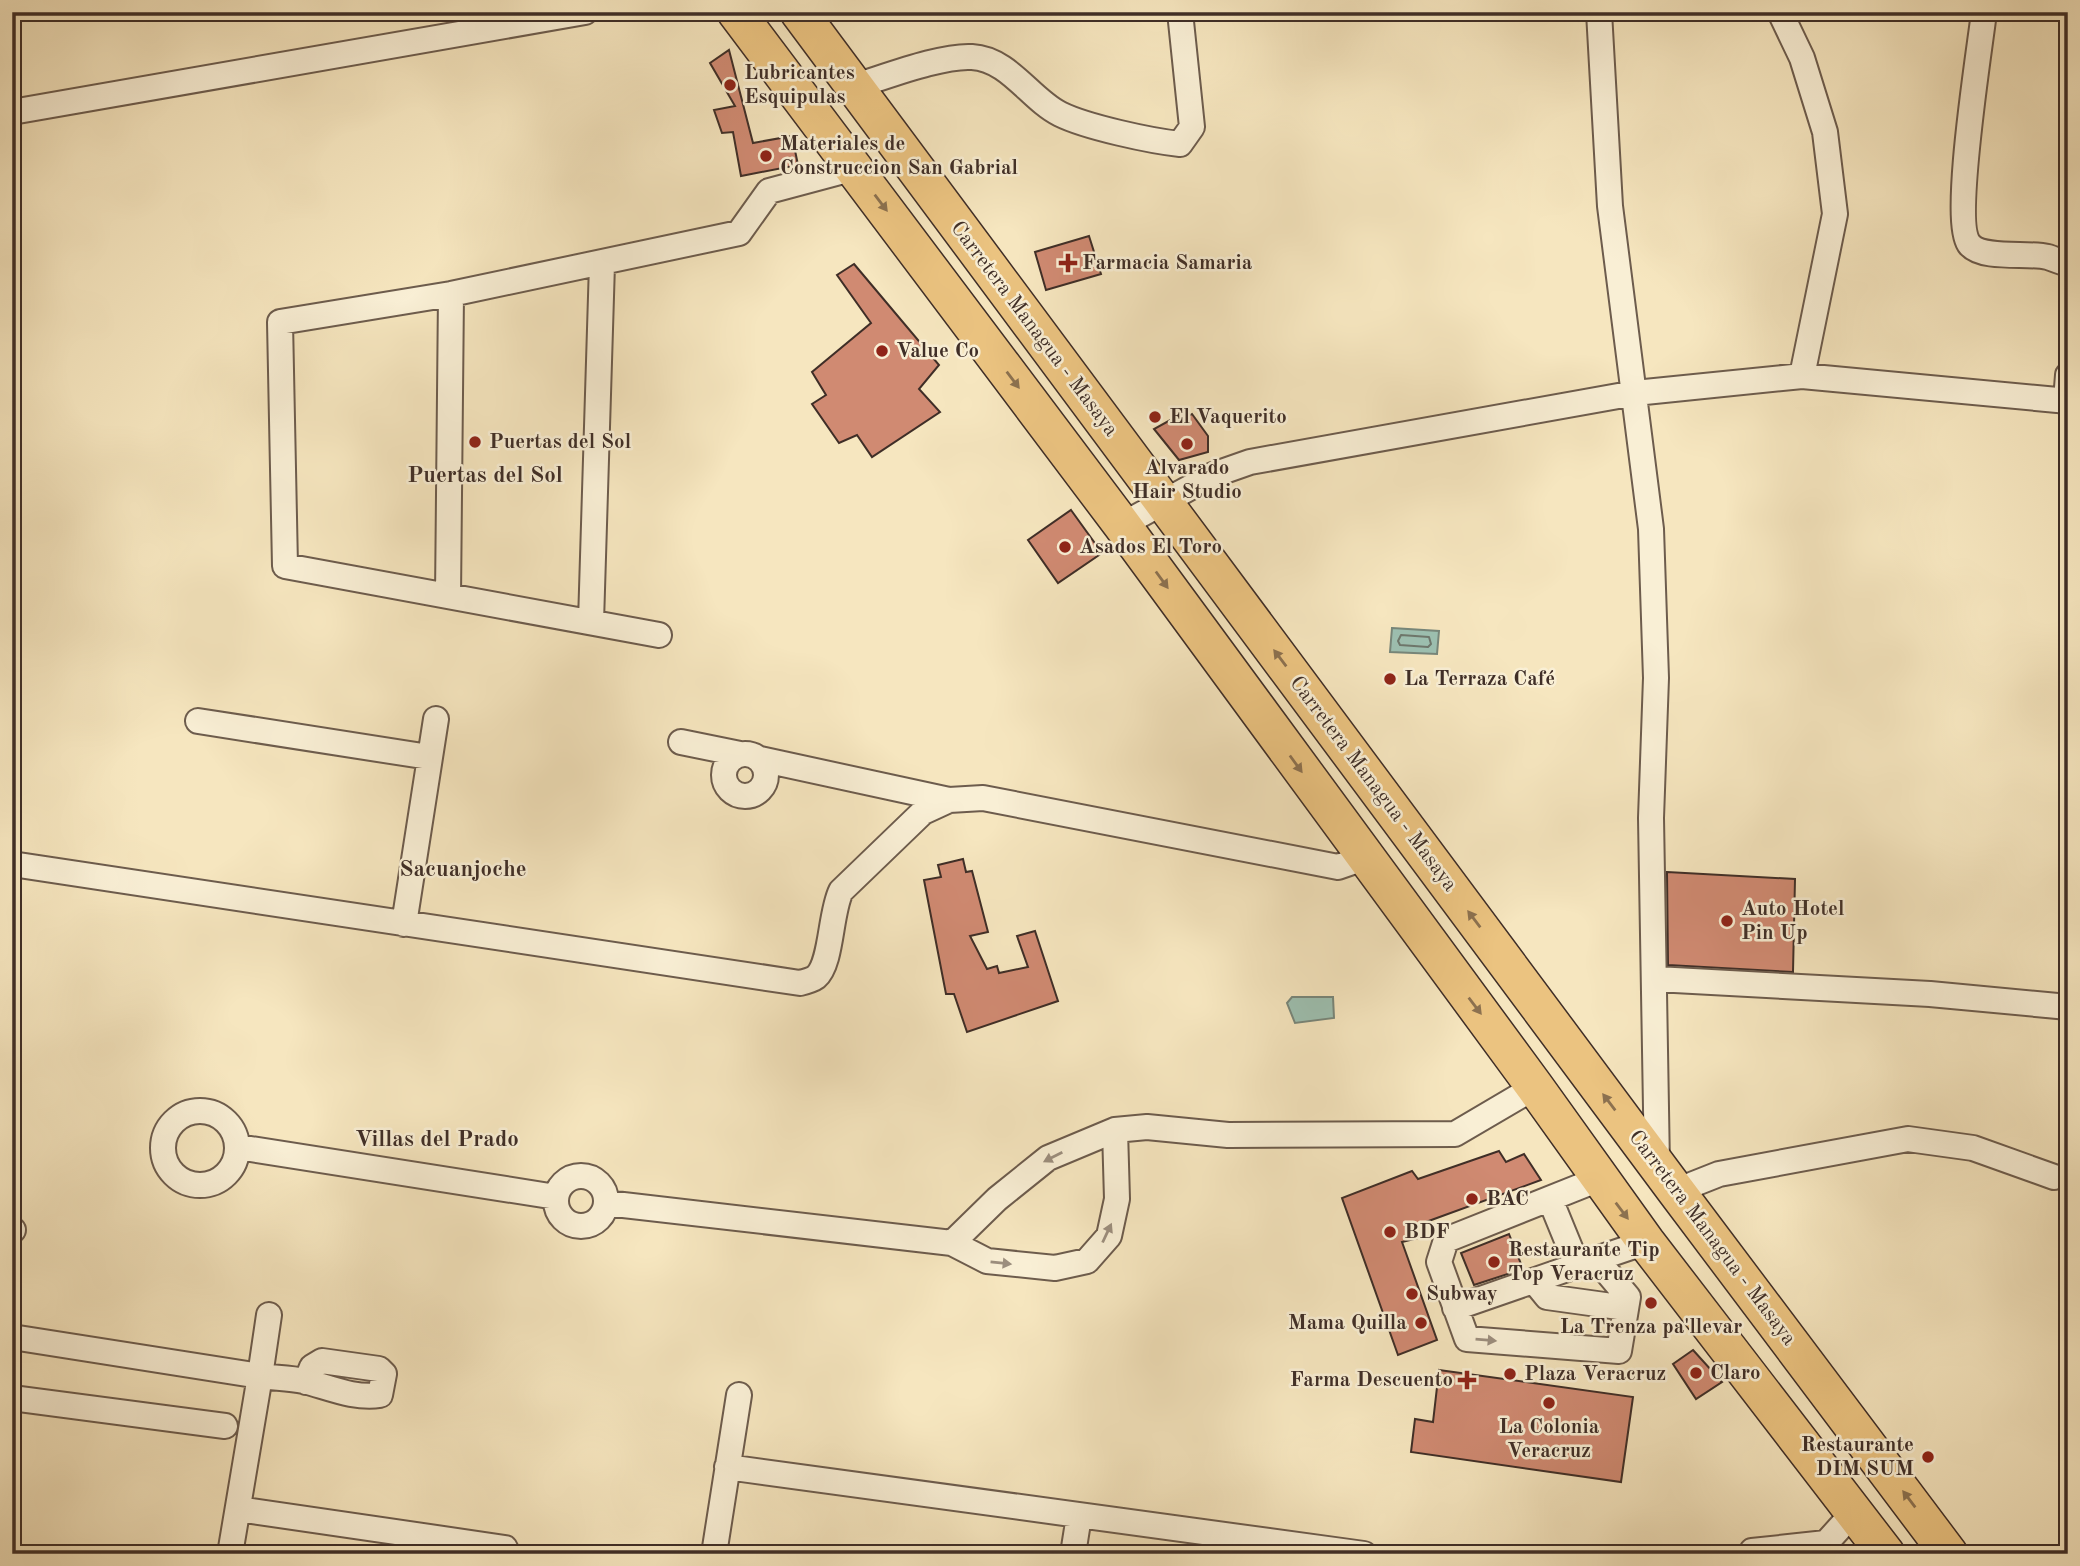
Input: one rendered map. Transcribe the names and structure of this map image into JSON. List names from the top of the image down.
{
  "streets": {
    "highway": ["Carretera Managua - Masaya"]
  },
  "districts": ["Puertas del Sol", "Sacuanjoche", "Villas del Prado"],
  "places": {
    "other": [
      "Lubricantes Esquipulas",
      "Materiales de Construccion San Gabrial",
      "Value Co",
      "El Vaquerito",
      "Puertas del Sol",
      "Alvarado Hair Studio",
      "Asados El Toro",
      "La Terraza Café",
      "Auto Hotel Pin Up",
      "BAC",
      "BDF",
      "Restaurante Tip Top Veracruz",
      "Subway",
      "La Trenza pa'llevar",
      "Mama Quilla",
      "Claro",
      "Plaza Veracruz",
      "La Colonia Veracruz",
      "Restaurante DIM SUM"
    ],
    "health": ["Farmacia Samaria", "Farma Descuento"]
  }
}
